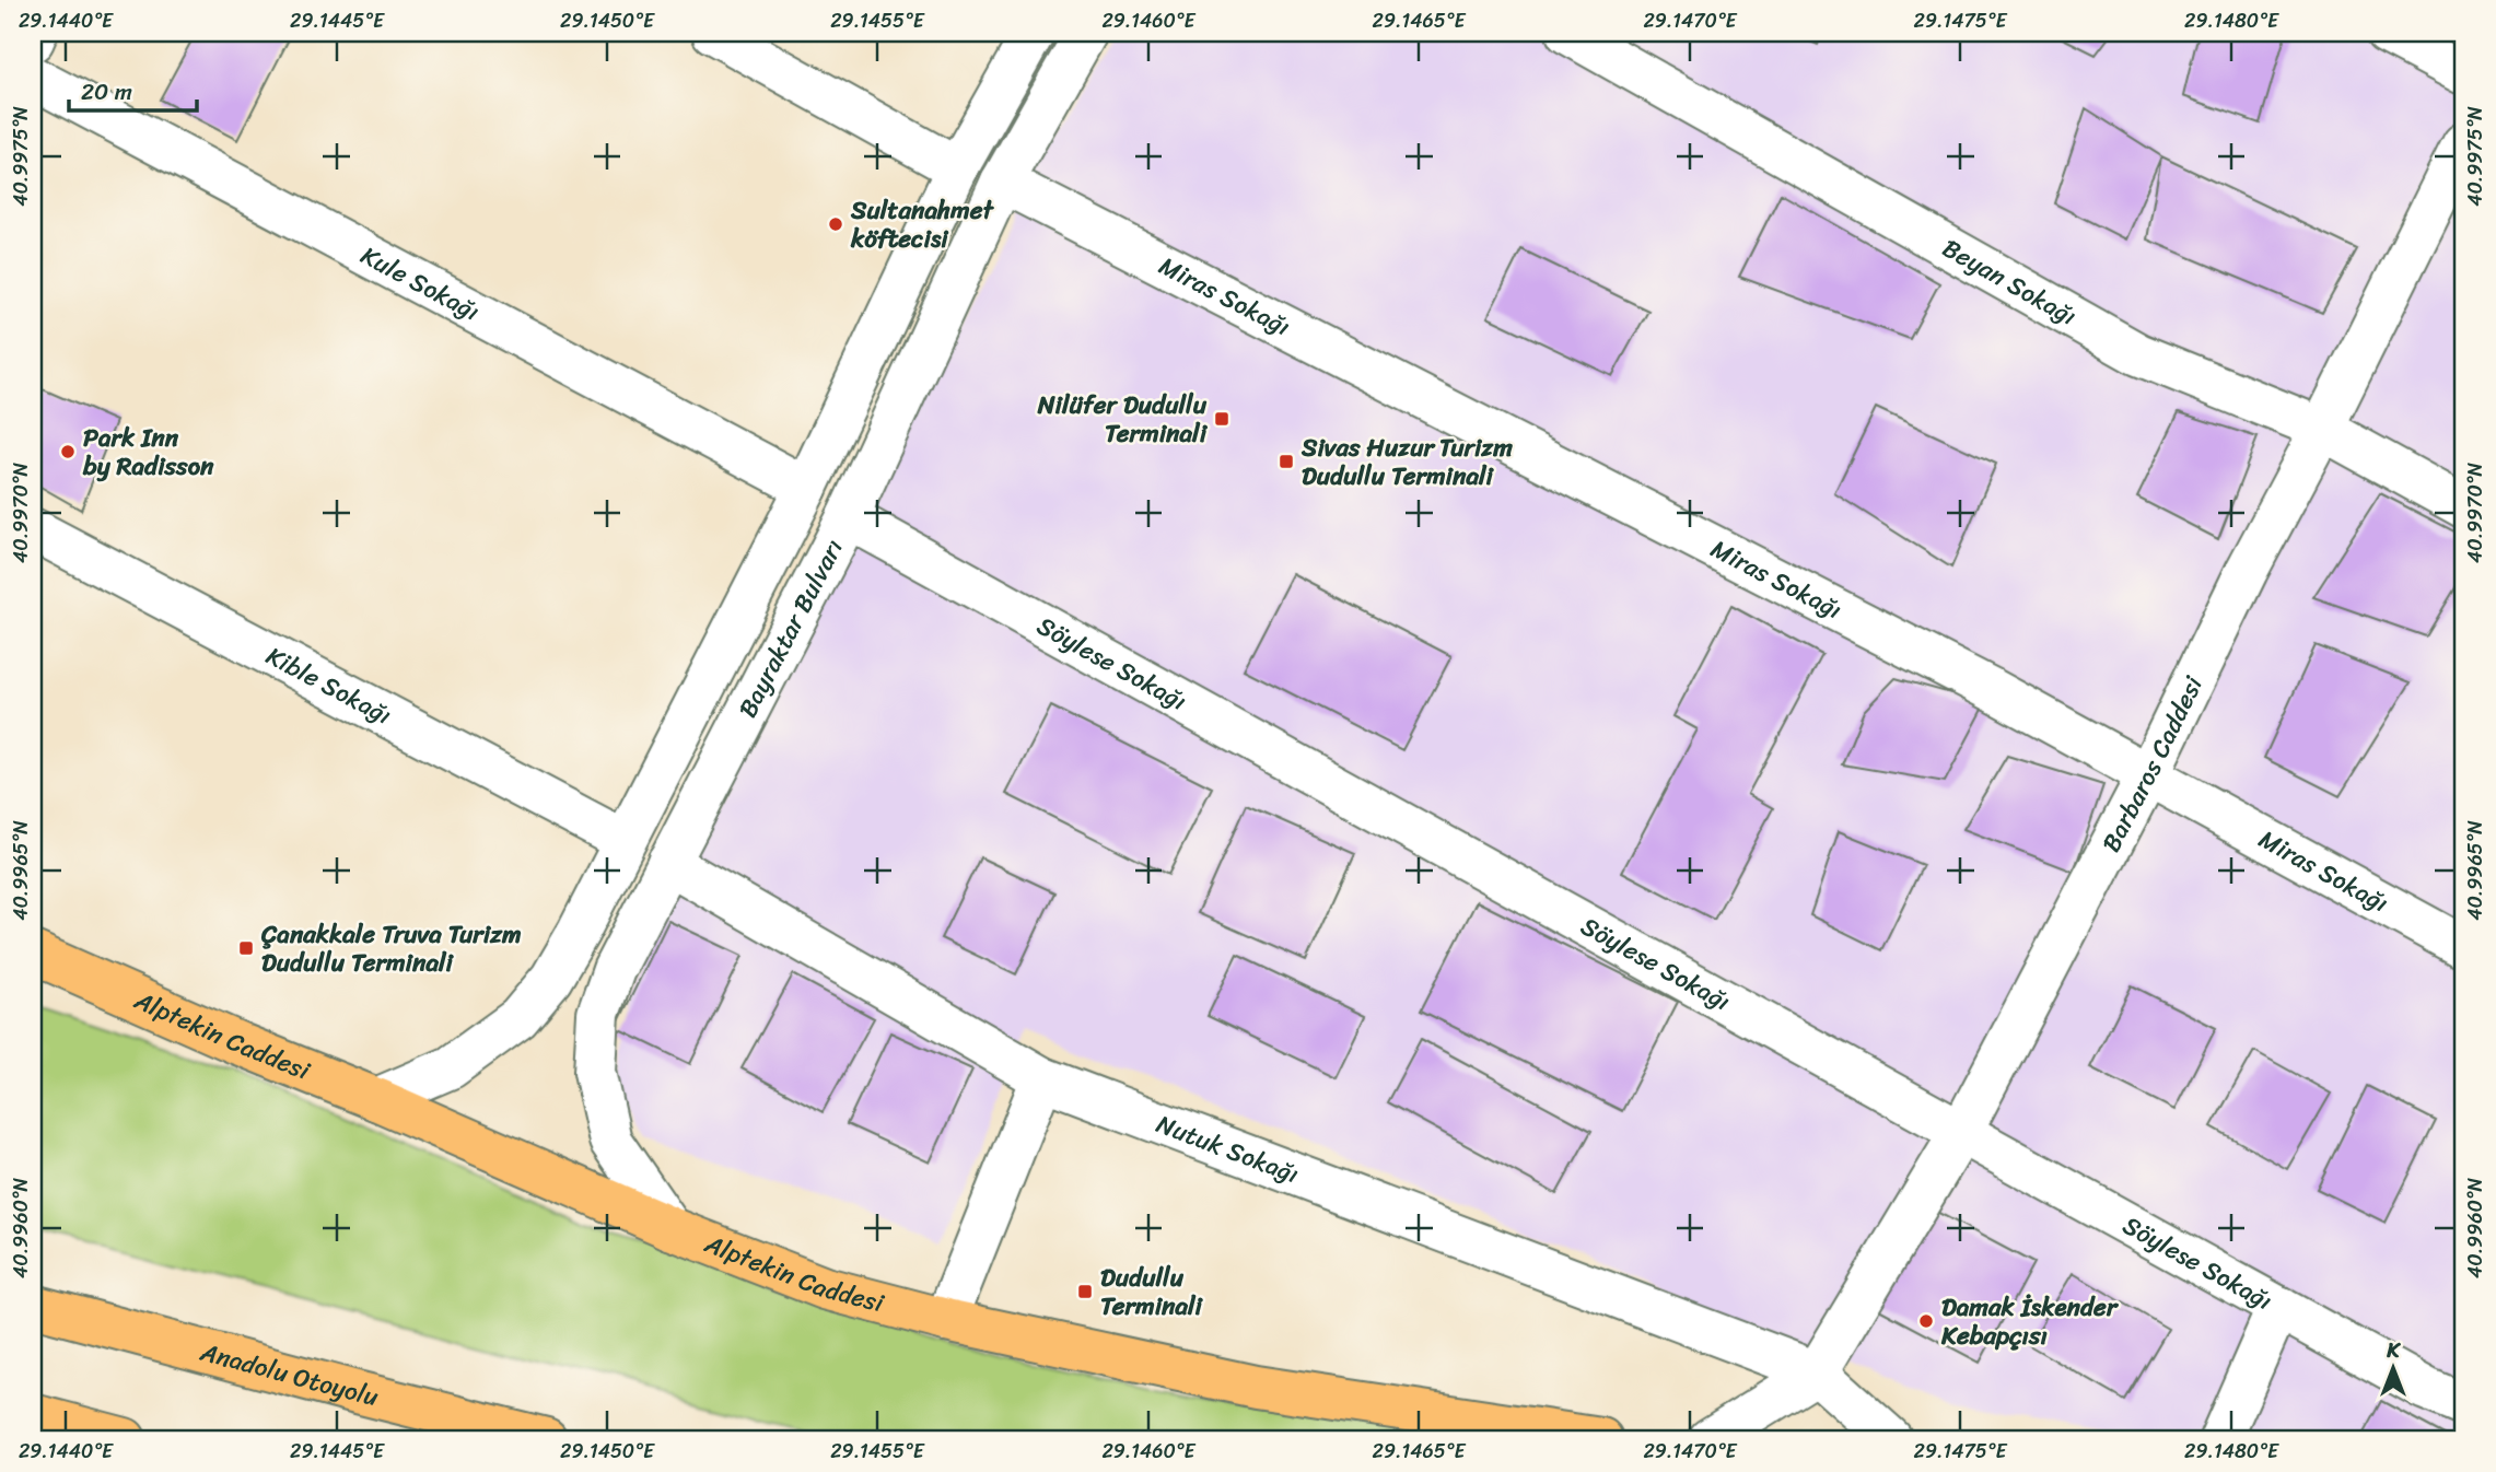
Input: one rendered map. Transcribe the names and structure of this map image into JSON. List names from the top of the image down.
{
  "streets": {
    "main road": ["Alptekin Caddesi", "Anadolu Otoyolu"],
    "street": [
      "Beyan Sokağı",
      "Kule Sokağı",
      "Miras Sokağı",
      "Bayraktar Bulvarı",
      "Söylese Sokağı",
      "Kible Sokağı",
      "Barbaros Caddesi",
      "Nutuk Sokağı"
    ]
  },
  "crossings": [
    ["Beyan Sokağı", "Barbaros Caddesi"],
    ["Kule Sokağı", "Bayraktar Bulvarı"],
    ["Miras Sokağı", "Bayraktar Bulvarı"],
    ["Miras Sokağı", "Barbaros Caddesi"],
    ["Bayraktar Bulvarı", "Söylese Sokağı"],
    ["Bayraktar Bulvarı", "Kible Sokağı"],
    ["Bayraktar Bulvarı", "Alptekin Caddesi"],
    ["Bayraktar Bulvarı", "Nutuk Sokağı"],
    ["Söylese Sokağı", "Barbaros Caddesi"],
    ["Barbaros Caddesi", "Nutuk Sokağı"]
  ],
  "places": {
    "other": ["Sultanahmet köftecisi", "Park Inn by Radisson", "Damak İskender Kebapçısı"],
    "transit": [
      "Nilüfer Dudullu Terminali",
      "Sivas Huzur Turizm Dudullu Terminali",
      "Çanakkale Truva Turizm Dudullu Terminali",
      "Dudullu Terminali"
    ]
  },
  "scale_bar": "20 m",
  "north": "top",
  "coordinates": [
    "29.1440°E",
    "29.1445°E",
    "29.1450°E",
    "29.1455°E",
    "29.1460°E",
    "29.1465°E",
    "29.1470°E",
    "29.1475°E",
    "29.1480°E",
    "40.9975°N",
    "40.9970°N",
    "40.9965°N",
    "40.9960°N"
  ]
}
